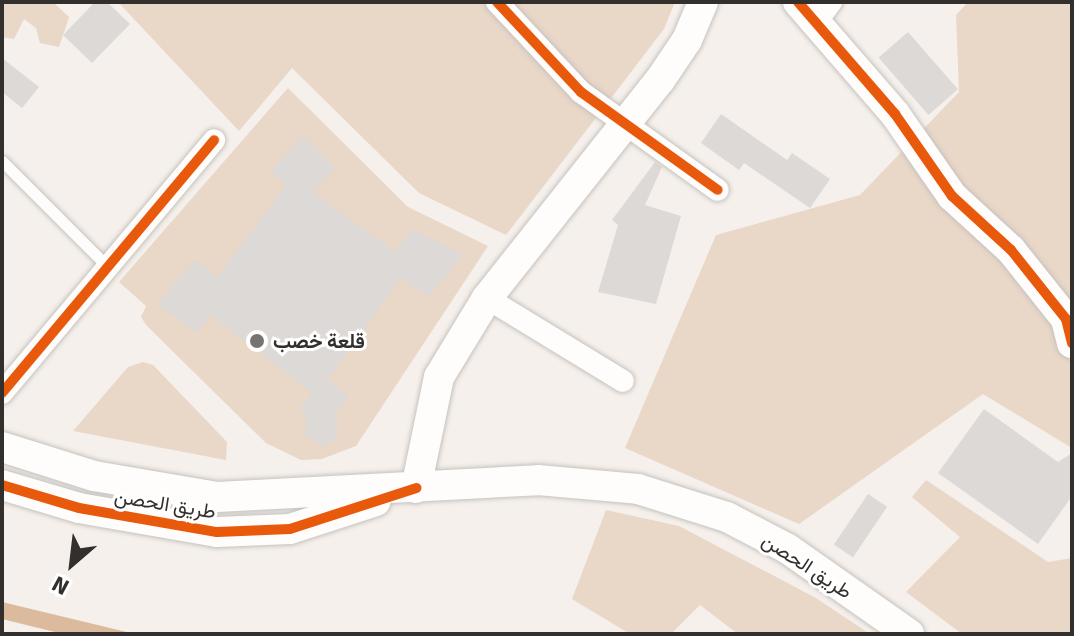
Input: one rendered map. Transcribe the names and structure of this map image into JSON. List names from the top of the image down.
{
  "streets": {
    "street": ["طريق الحصن"]
  },
  "places": ["قلعة خصب"],
  "north": "bottom left"
}
